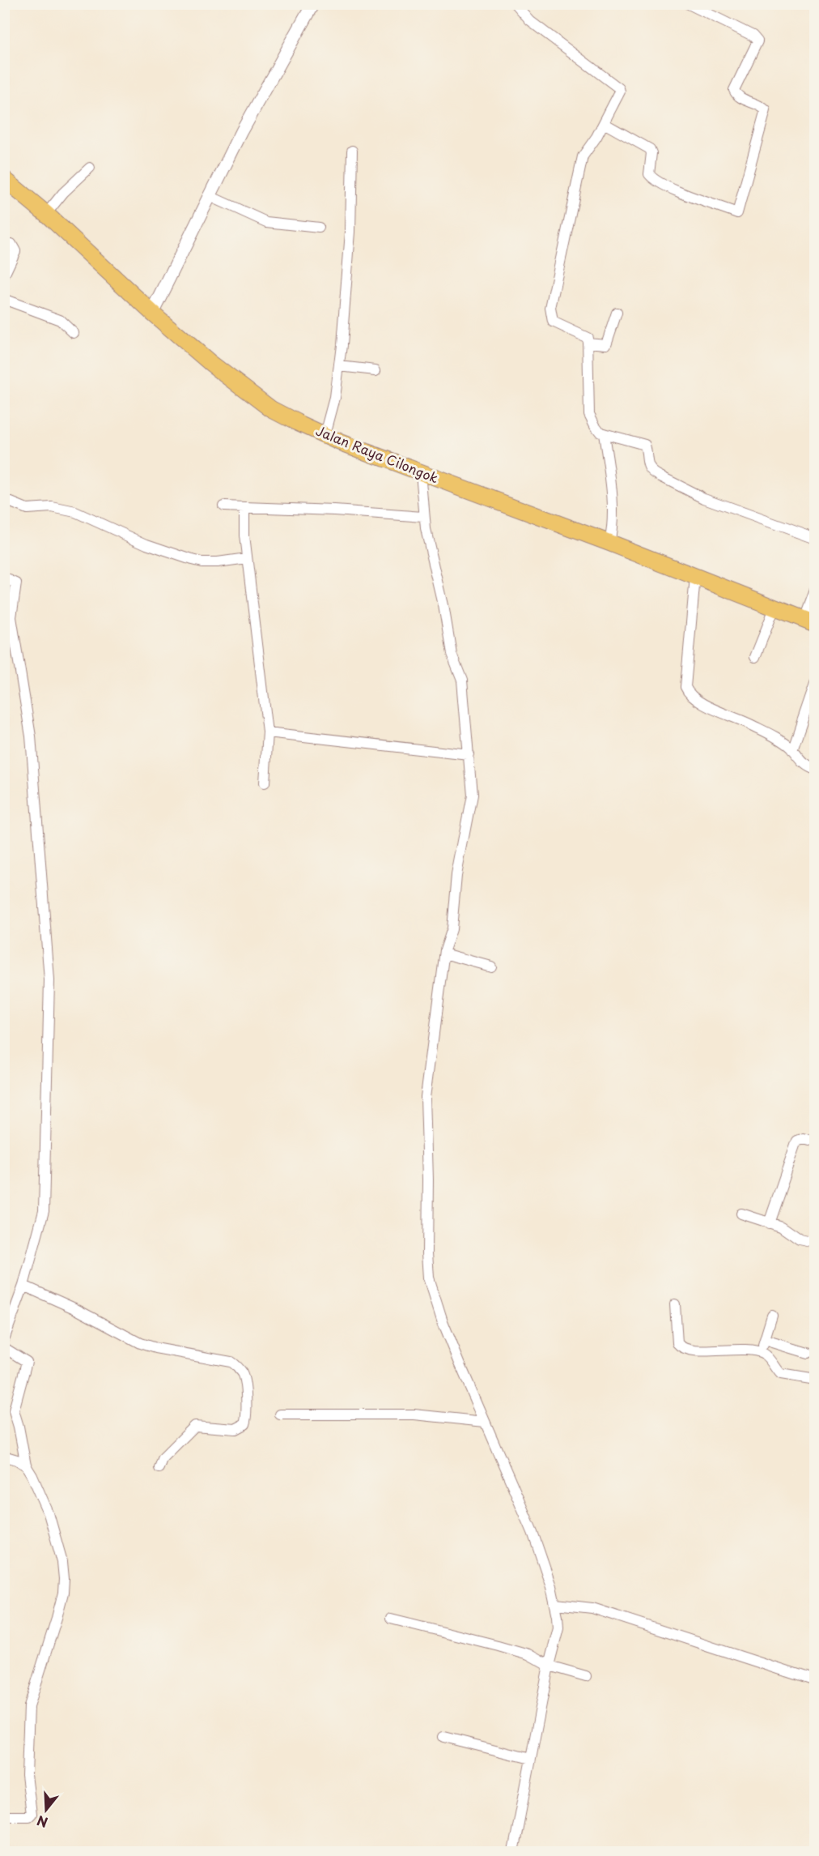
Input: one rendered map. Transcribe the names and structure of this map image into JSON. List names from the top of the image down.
{
  "streets": {
    "highway": ["Jalan Raya Cilongok"]
  },
  "north": "bottom"
}
